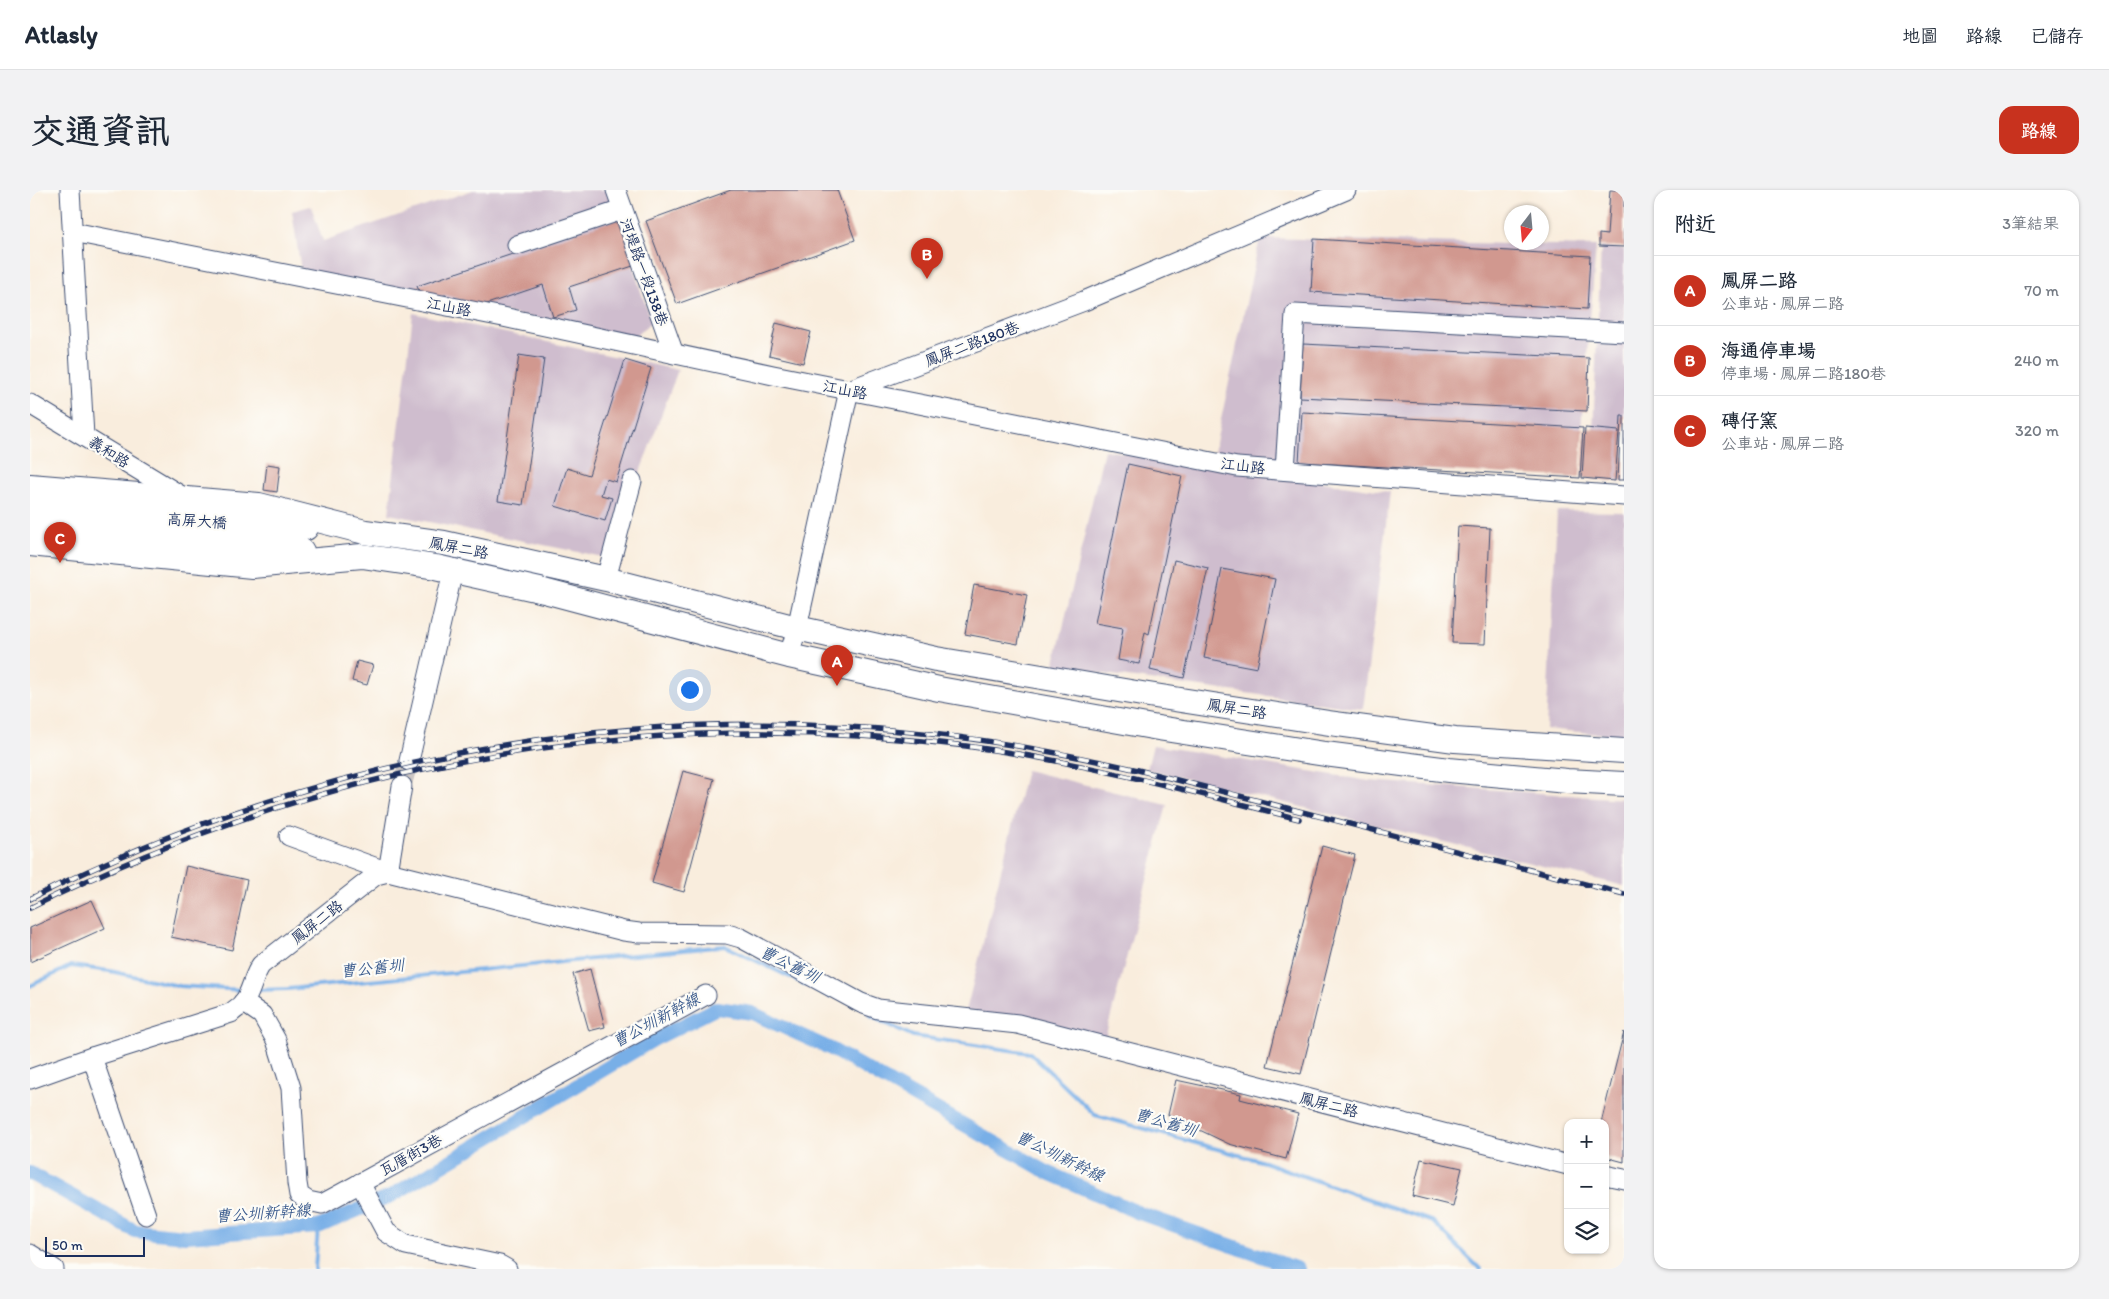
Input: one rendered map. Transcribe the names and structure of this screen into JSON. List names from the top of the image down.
{
  "streets": {
    "main road": ["高屏大橋", "鳳屏二路"],
    "street": [
      "河堤路一段138巷",
      "江山路",
      "鳳屏二路180巷",
      "義和路",
      "瓦厝街3巷"
    ]
  },
  "crossings": [
    ["河堤路一段138巷", "江山路"],
    ["江山路", "鳳屏二路180巷"],
    ["義和路", "鳳屏二路"],
    ["高屏大橋", "鳳屏二路"],
    ["鳳屏二路", "瓦厝街3巷"]
  ],
  "water": ["曹公舊圳", "曹公圳新幹線"],
  "scale_bar": "50 m",
  "north": "bottom",
  "page": {
    "header": "Atlasly",
    "nav": ["地圖", "路線", "已儲存"],
    "buttons": "路線",
    "title": "交通資訊",
    "heading": ["附近", "3筆結果"],
    "pins": ["B", "C", "A"],
    "list": [
      {
        "mark": "A",
        "name": "鳳屏二路",
        "note": "公車站 · 鳳屏二路",
        "value": "70 m"
      },
      {
        "mark": "B",
        "name": "海通停車場",
        "note": "停車場 · 鳳屏二路180巷",
        "value": "240 m"
      },
      {
        "mark": "C",
        "name": "磚仔窯",
        "note": "公車站 · 鳳屏二路",
        "value": "320 m"
      }
    ],
    "map_buttons": ["+", "−"],
    "scale": "50 m"
  }
}
